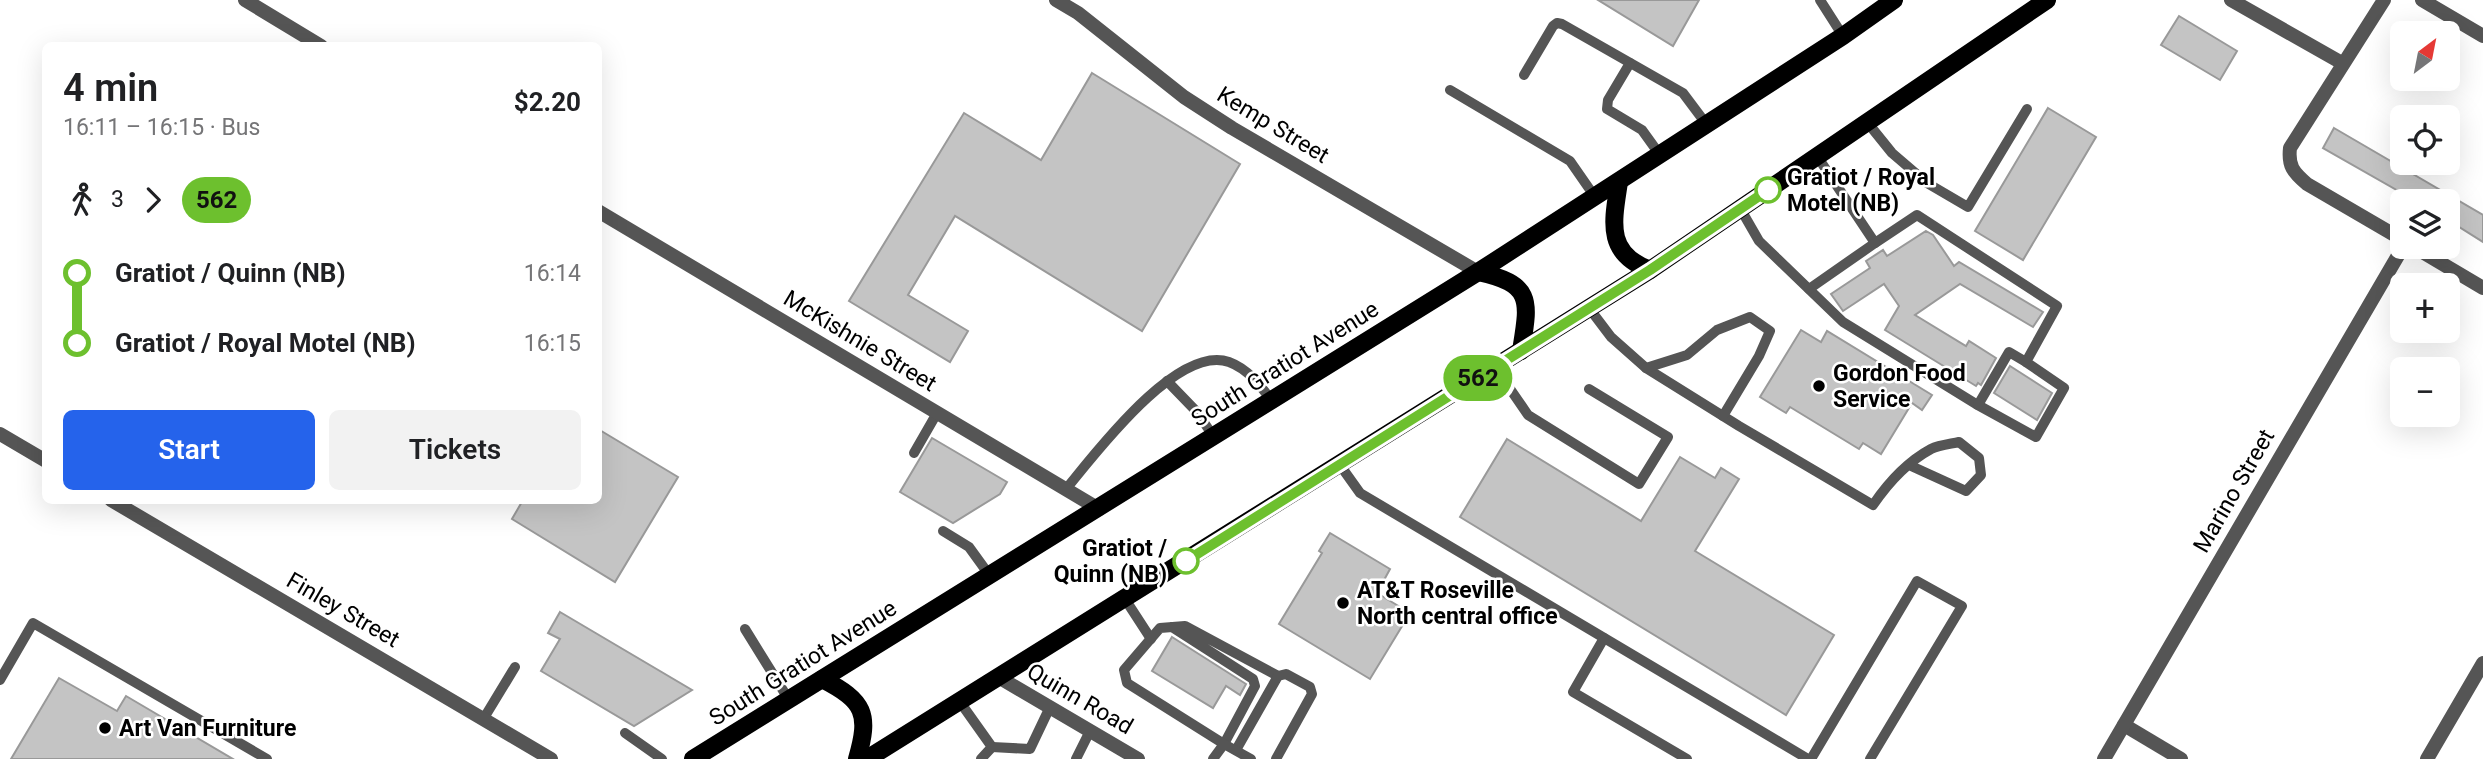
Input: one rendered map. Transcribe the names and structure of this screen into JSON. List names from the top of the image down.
{
  "streets": {
    "main road": ["South Gratiot Avenue"],
    "street": [
      "Kemp Street",
      "McKishnie Street",
      "Marino Street",
      "Finley Street",
      "Quinn Road"
    ]
  },
  "crossings": [
    ["Kemp Street", "South Gratiot Avenue"],
    ["McKishnie Street", "South Gratiot Avenue"]
  ],
  "places": [
    "Gratiot / Royal Motel (NB)",
    "Gordon Food Service",
    "Gratiot / Quinn (NB)",
    "AT&T Roseville North central office",
    "Art Van Furniture"
  ],
  "lines": ["bus line 562"],
  "north": "top right",
  "page": {
    "on_map": "562",
    "map_buttons": ["+", "−"],
    "heading": ["4 min", "16:11 – 16:15 · Bus", "$2.20"],
    "legs": ["3", "562"],
    "list": [
      {
        "name": "Gratiot / Quinn (NB)",
        "value": "16:14"
      },
      {
        "name": "Gratiot / Royal Motel (NB)",
        "value": "16:15"
      }
    ],
    "buttons": ["Start", "Tickets"]
  }
}
